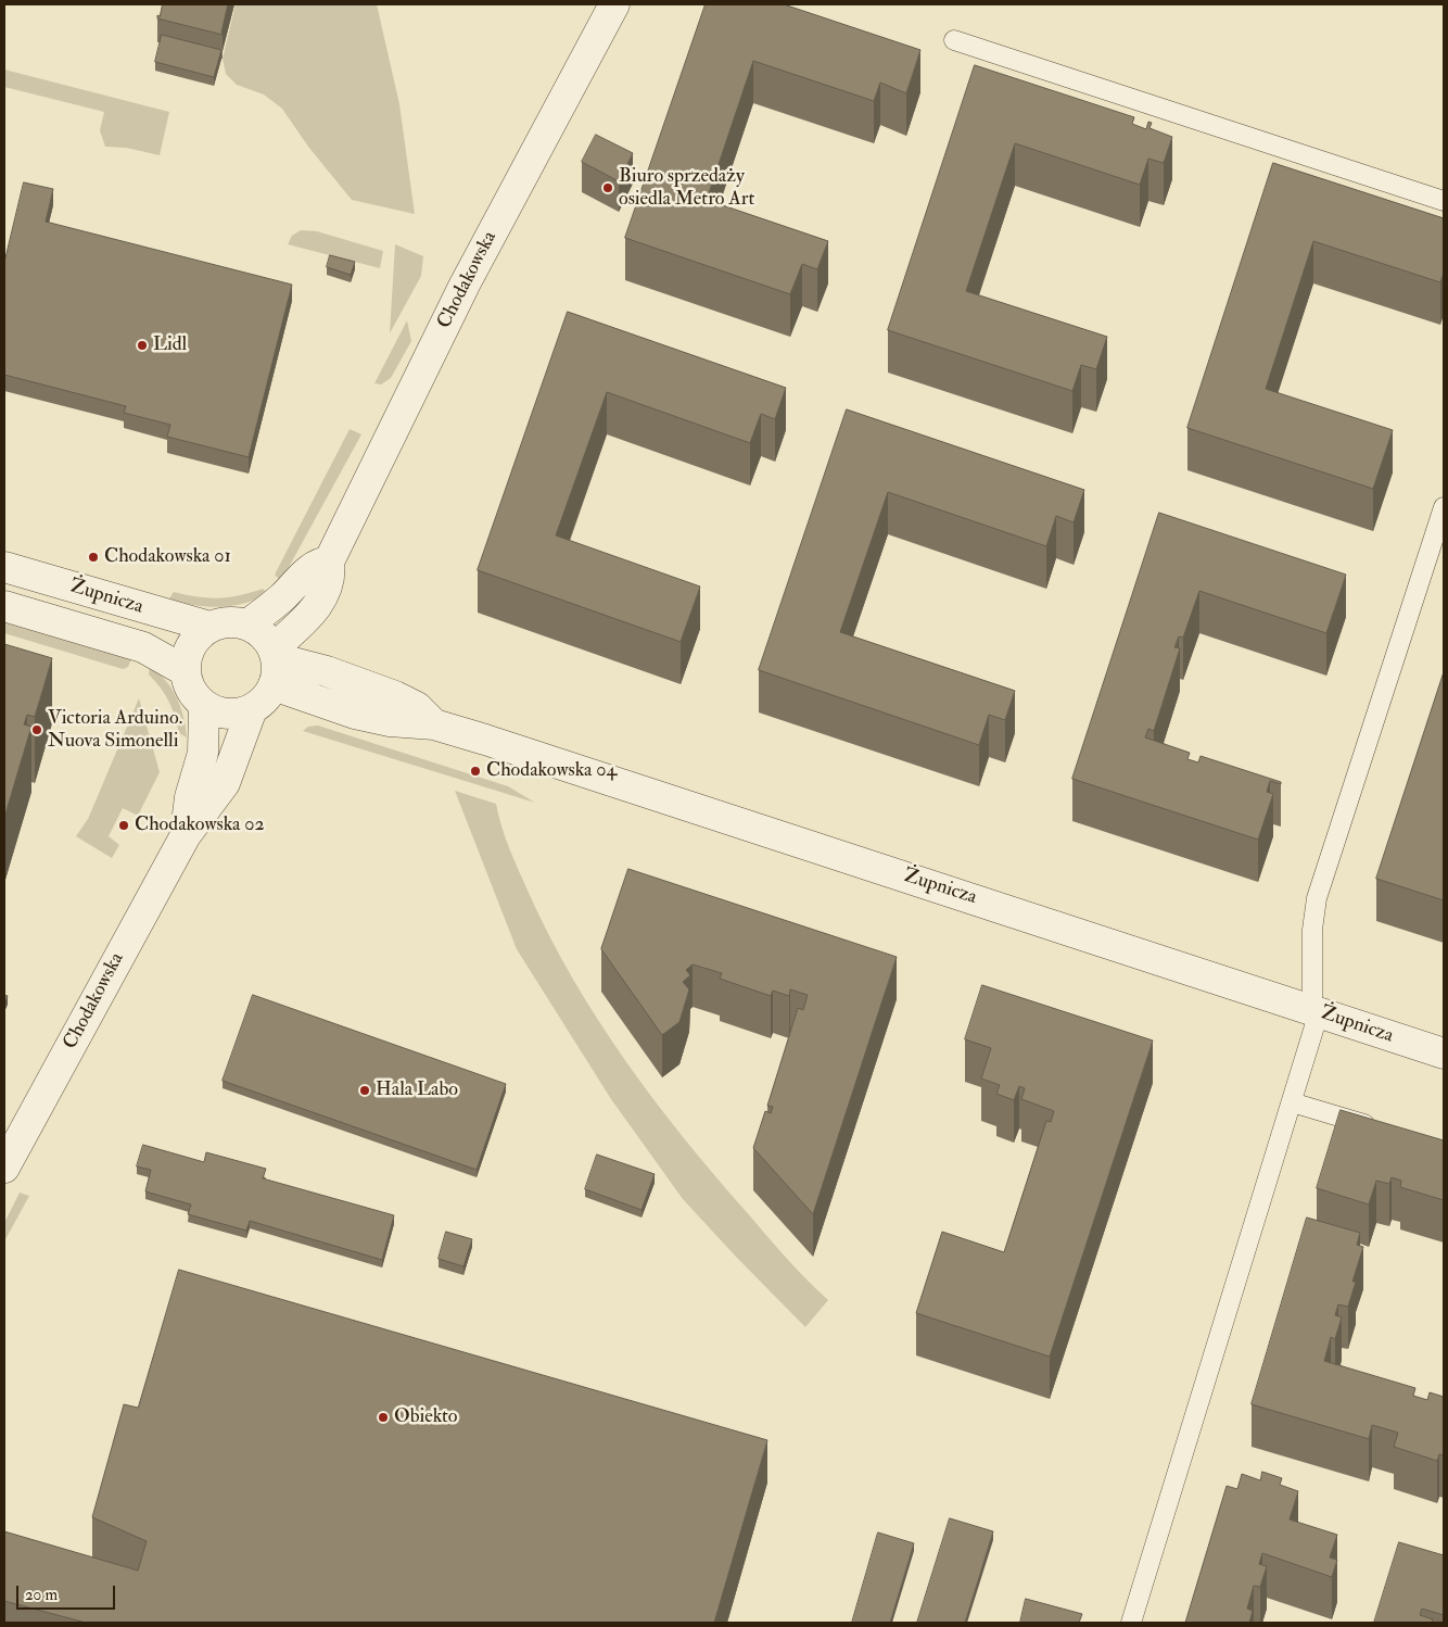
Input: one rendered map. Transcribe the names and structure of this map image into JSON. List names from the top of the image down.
{
  "streets": {
    "street": ["Chodakowska", "Żupnicza"]
  },
  "crossings": [
    ["Chodakowska", "Żupnicza"]
  ],
  "places": [
    "Biuro sprzedaży osiedla Metro Art",
    "Lidl",
    "Chodakowska 01",
    "Victoria Arduino. Nuova Simonelli",
    "Chodakowska 04",
    "Chodakowska 02",
    "Hala Labo",
    "Obiekto"
  ],
  "scale_bar": "20 m"
}
